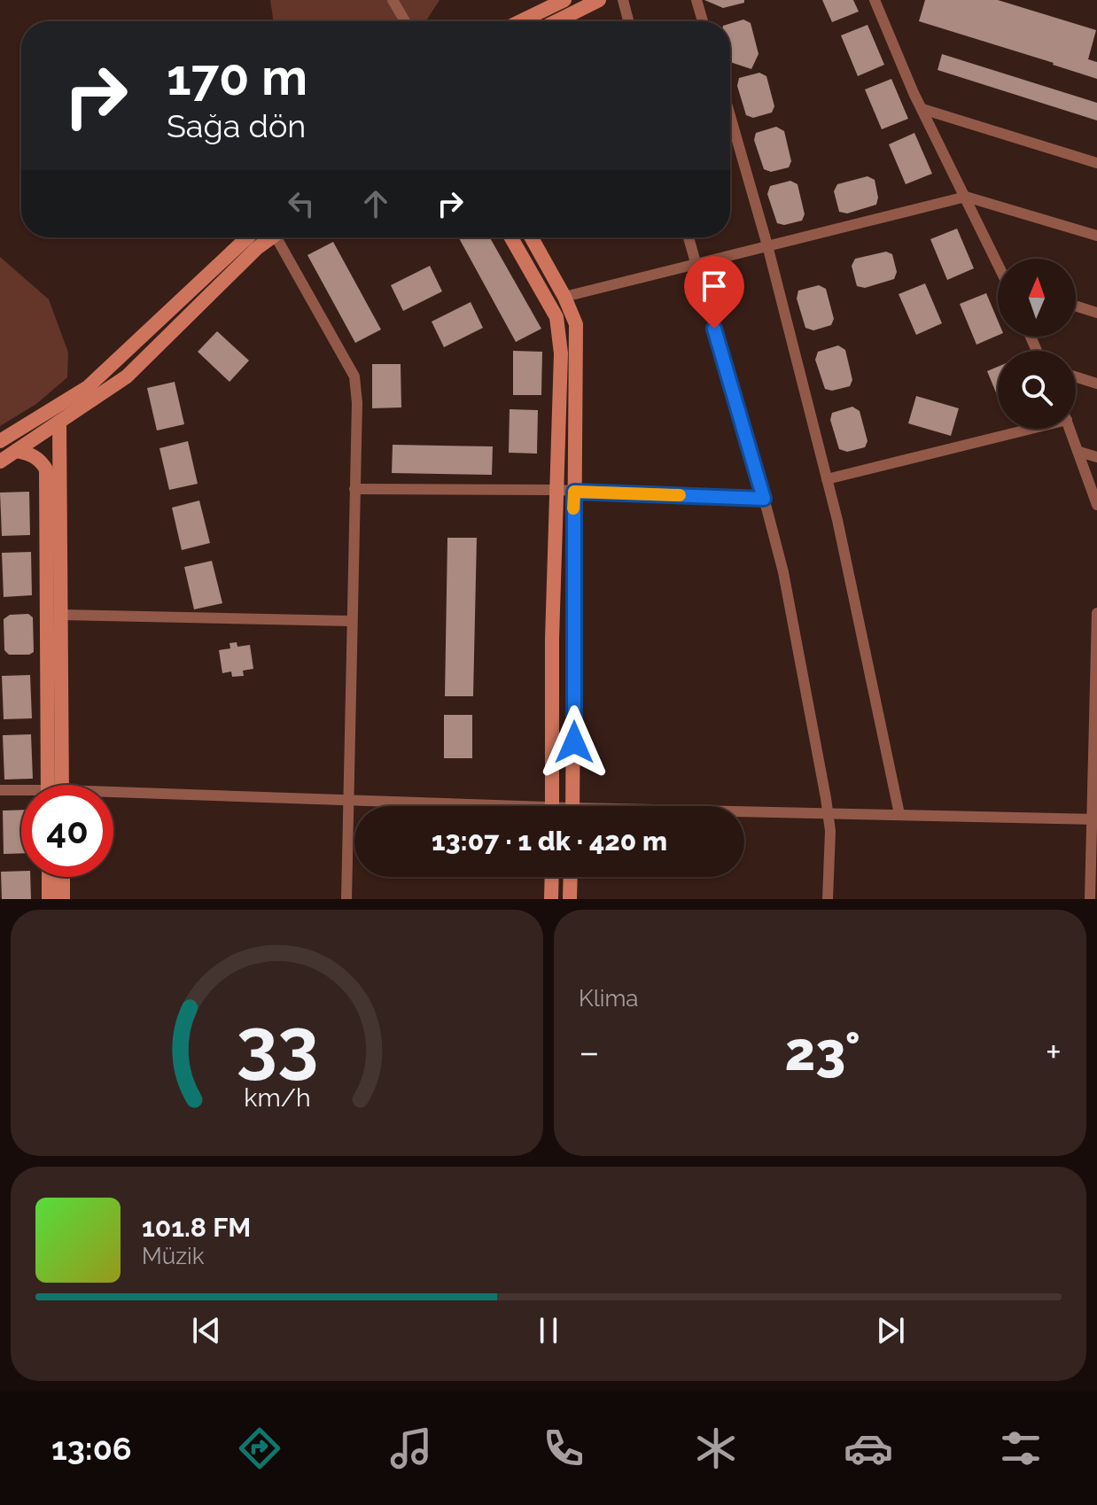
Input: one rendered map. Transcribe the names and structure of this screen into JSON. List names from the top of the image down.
{
  "north": "top",
  "page": {
    "turn": ["170 m", "Sağa dön"],
    "limit": "40",
    "trip": "13:07 · 1 dk · 420 m",
    "tile": "Klima",
    "heat": ["−", "23°", "+"],
    "song": ["101.8 FM", "Müzik"],
    "tabs": "13:06",
    "gauge": ["33", "km/h"]
  }
}
